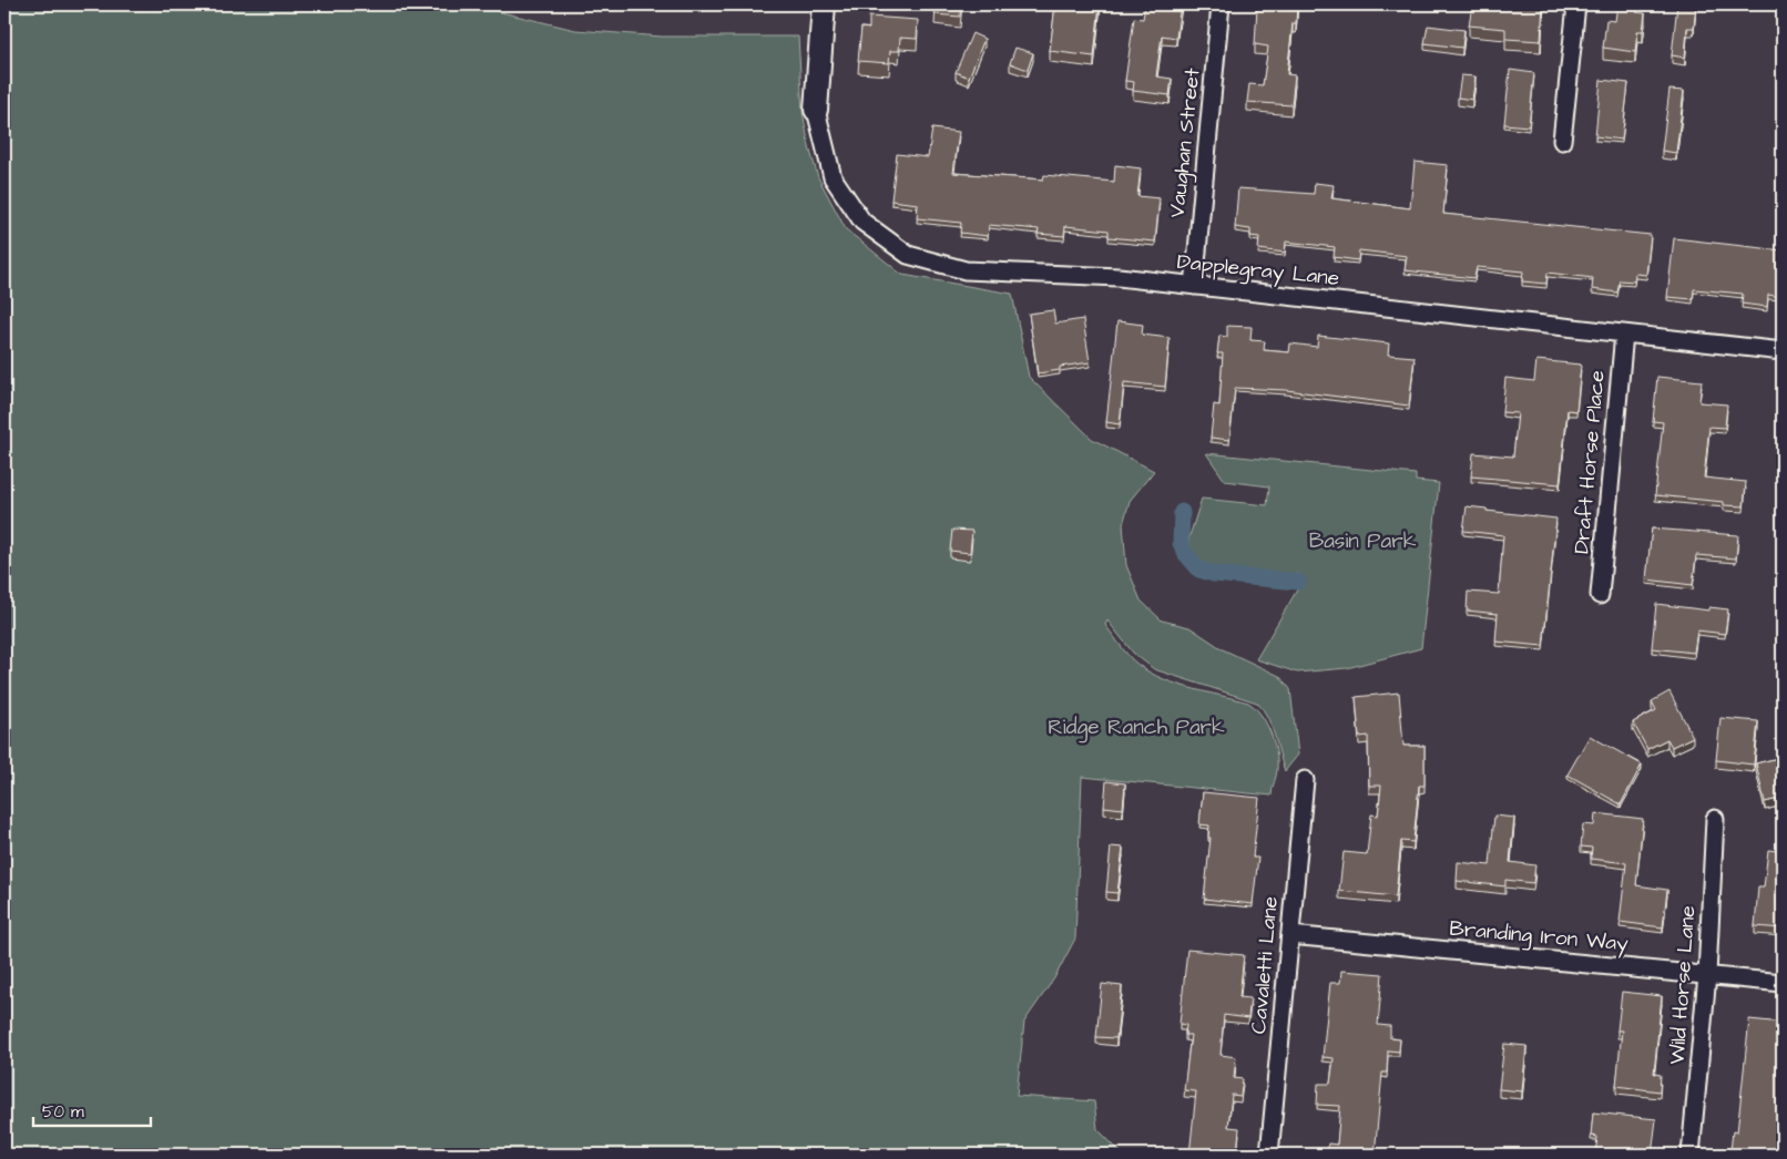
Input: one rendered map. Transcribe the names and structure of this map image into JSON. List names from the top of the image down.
{
  "streets": {
    "street": [
      "Vaughan Street",
      "Dapplegray Lane",
      "Draft Horse Place",
      "Branding Iron Way",
      "Cavaletti Lane",
      "Wild Horse Lane"
    ]
  },
  "crossings": [
    ["Vaughan Street", "Dapplegray Lane"],
    ["Dapplegray Lane", "Draft Horse Place"],
    ["Branding Iron Way", "Cavaletti Lane"],
    ["Branding Iron Way", "Wild Horse Lane"]
  ],
  "parks": ["Basin Park", "Ridge Ranch Park"],
  "scale_bar": "50 m"
}
